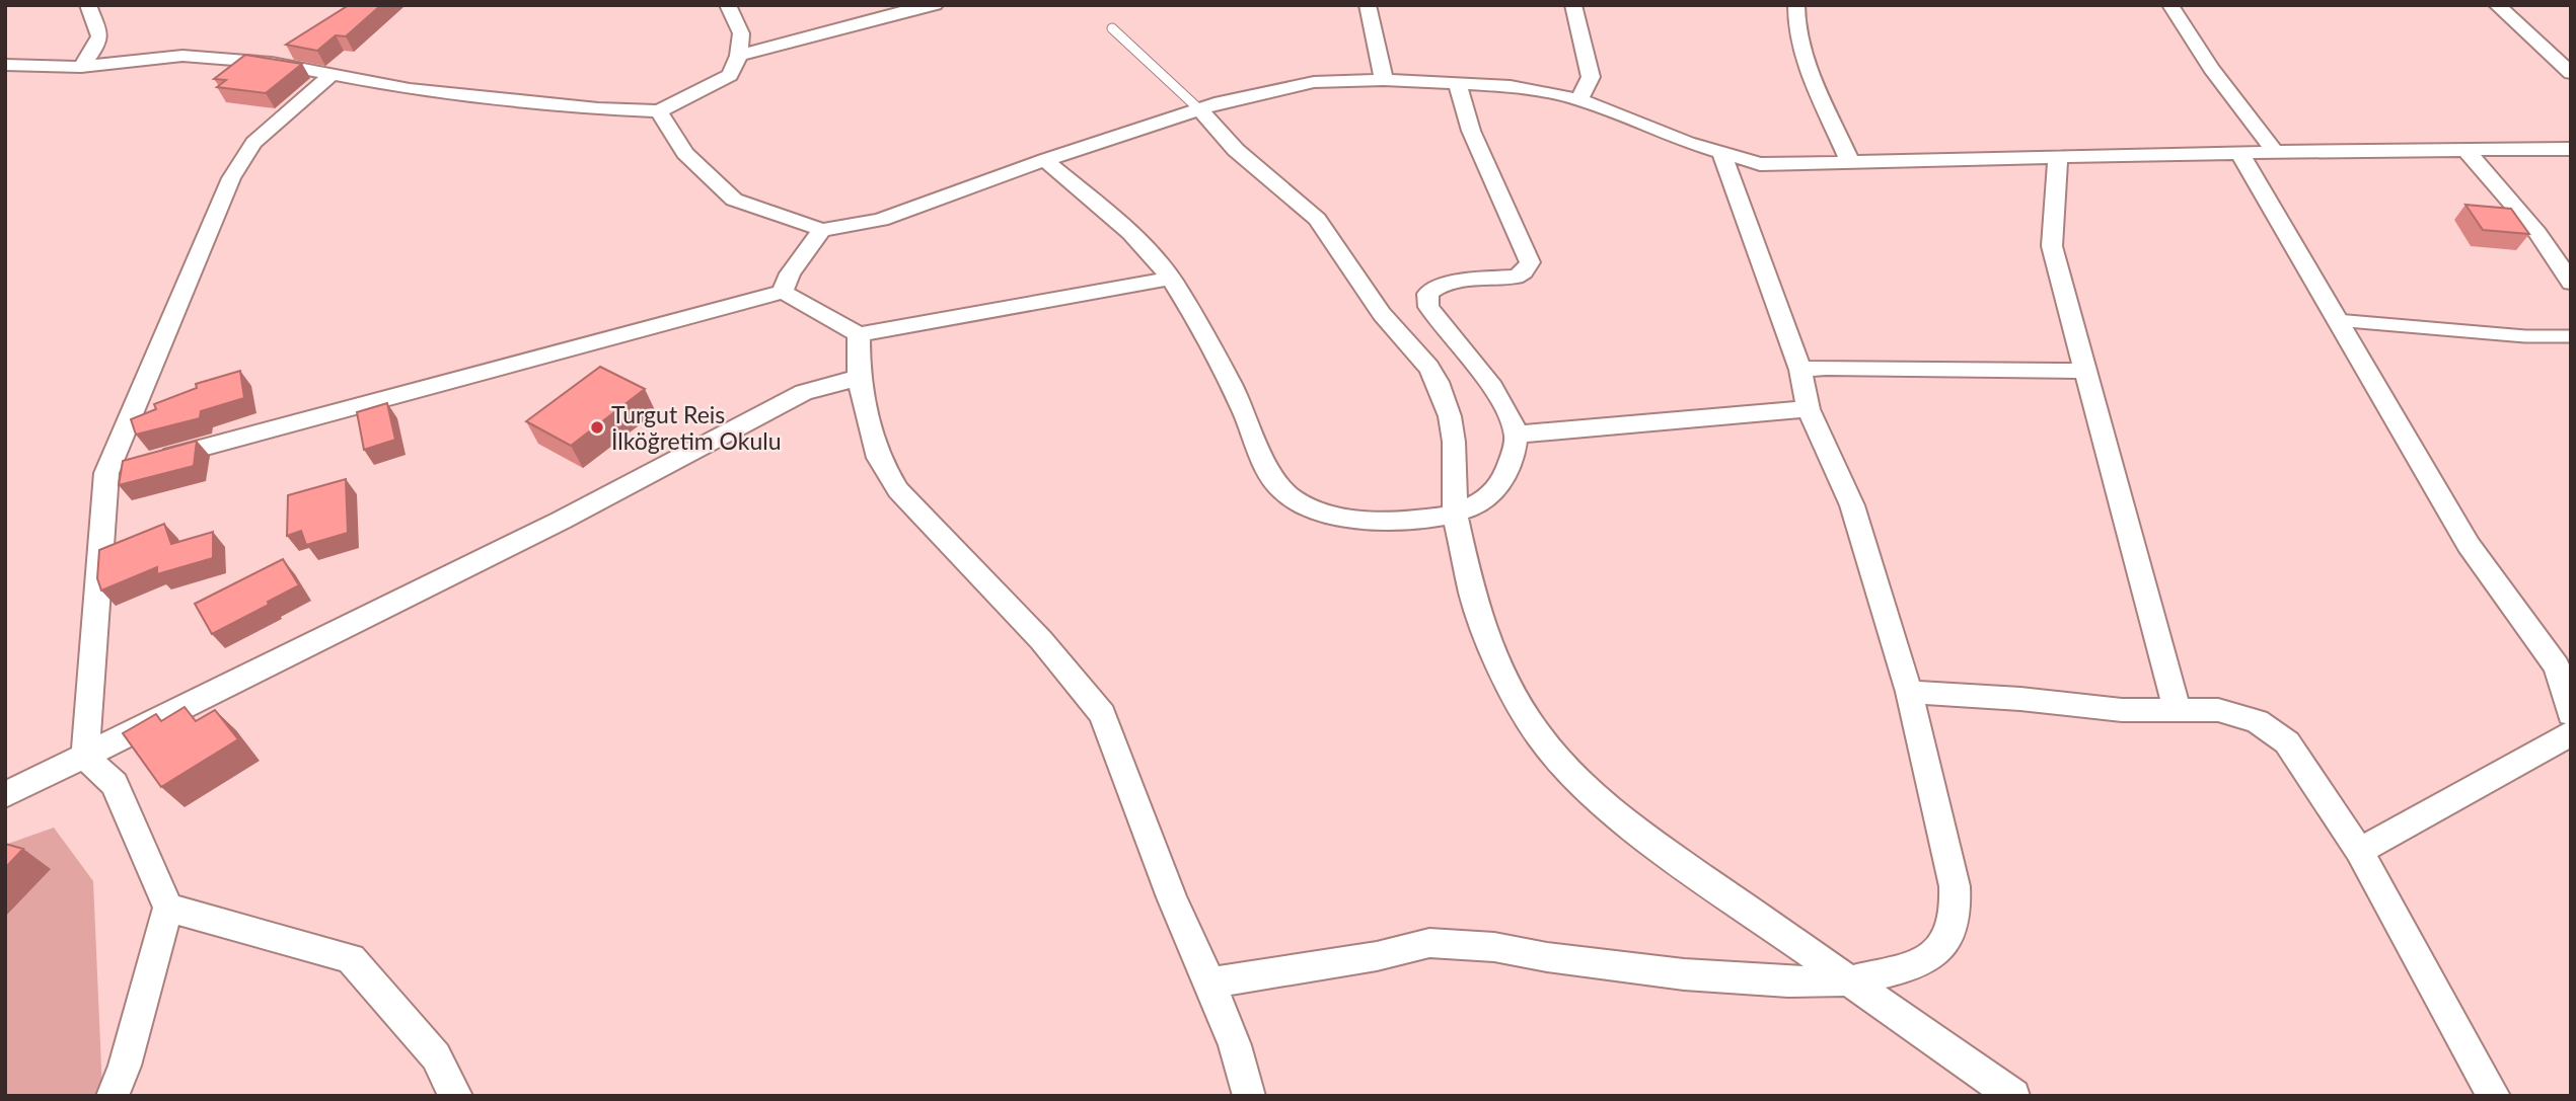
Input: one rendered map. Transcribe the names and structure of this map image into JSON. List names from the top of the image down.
{
  "places": ["Turgut Reis İlköğretim Okulu"]
}
